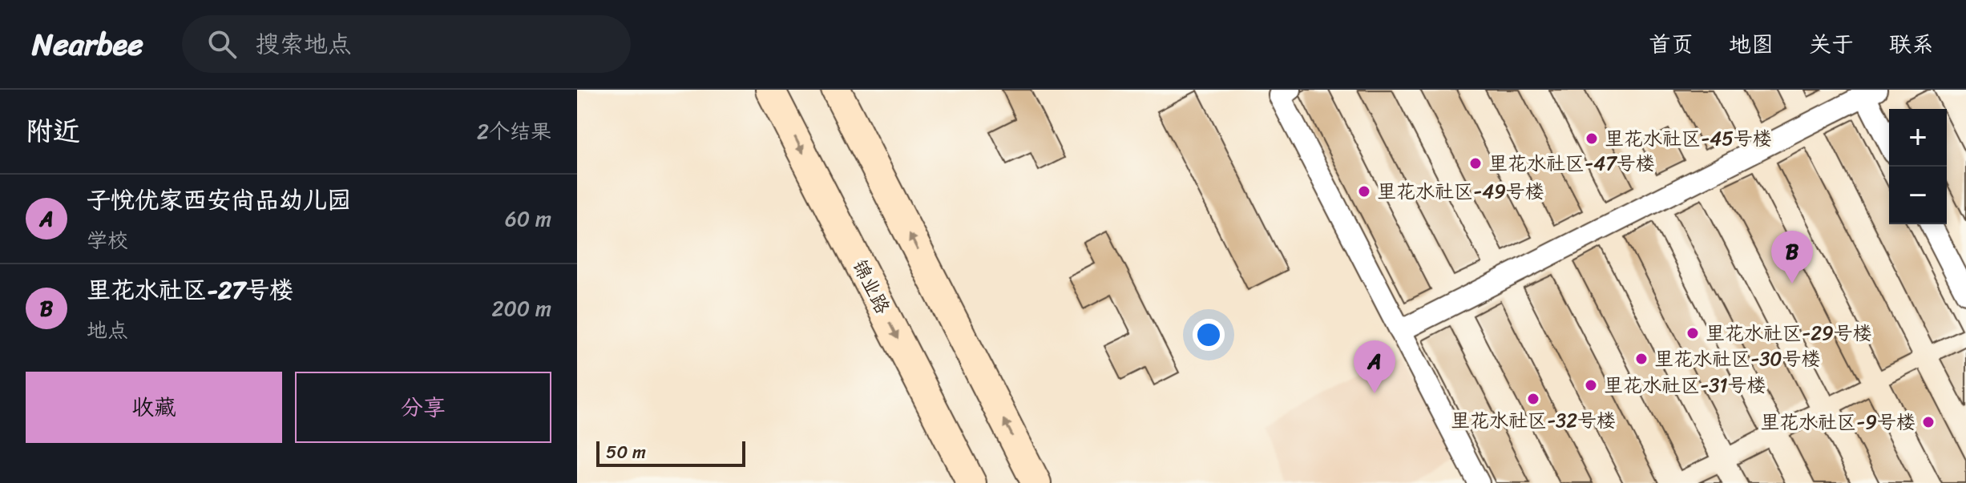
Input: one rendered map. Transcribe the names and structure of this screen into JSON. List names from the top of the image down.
{
  "streets": {
    "main road": ["锦业路"]
  },
  "places": [
    "里花水社区-45号楼",
    "里花水社区-47号楼",
    "里花水社区-49号楼",
    "里花水社区-29号楼",
    "里花水社区-30号楼",
    "里花水社区-31号楼",
    "里花水社区-32号楼",
    "里花水社区-9号楼"
  ],
  "scale_bar": "50 m",
  "page": {
    "header": "Nearbee",
    "search": "搜索地点",
    "nav": [
      "首页",
      "地图",
      "关于",
      "联系"
    ],
    "heading": ["附近", "2个结果"],
    "map_buttons": ["+", "−"],
    "list": [
      {
        "mark": "A",
        "name": "子悦优家西安尚品幼儿园",
        "note": "学校",
        "value": "60 m"
      },
      {
        "mark": "B",
        "name": "里花水社区-27号楼",
        "note": "地点",
        "value": "200 m"
      }
    ],
    "pins": ["B", "A"],
    "buttons": ["收藏", "分享"],
    "scale": "50 m"
  }
}
